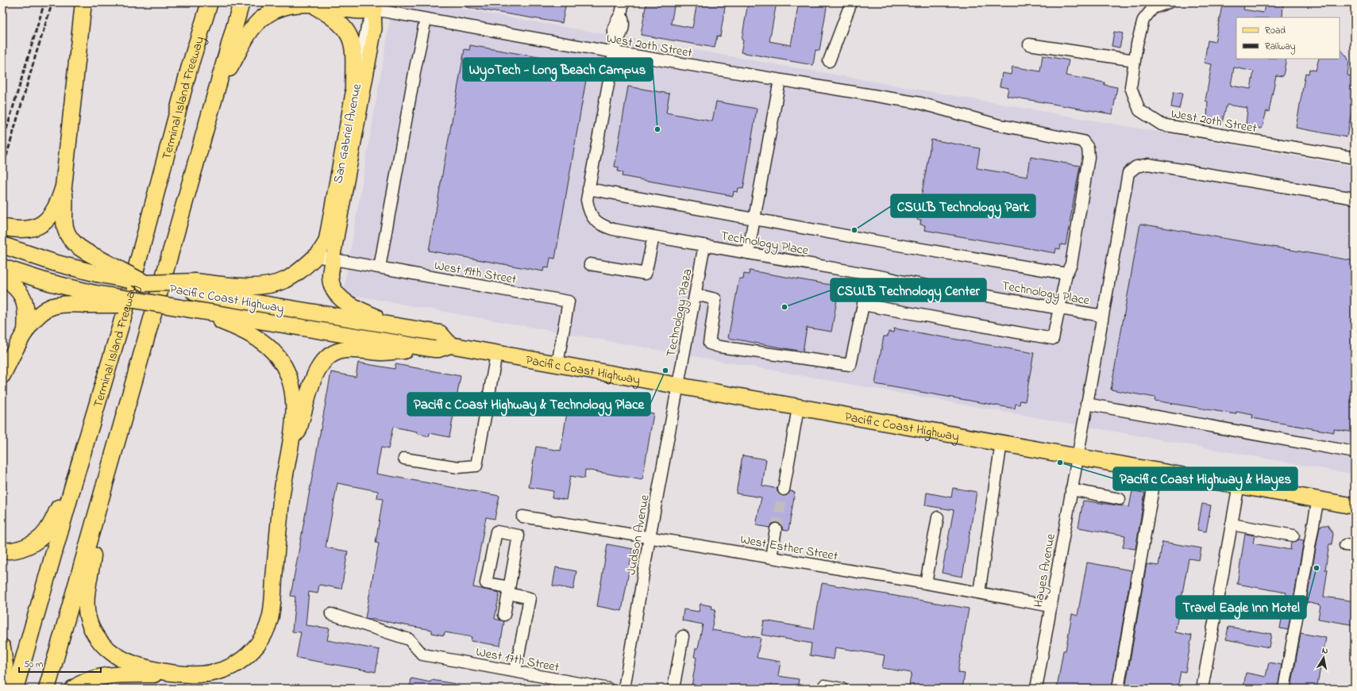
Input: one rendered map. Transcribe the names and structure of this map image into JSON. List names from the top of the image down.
{
  "streets": {
    "highway": ["Terminal Island Freeway", "Pacific Coast Highway"],
    "main road": ["San Gabriel Avenue"],
    "street": [
      "West 20th Street",
      "Technology Place",
      "West 19th Street",
      "Technology Plaza",
      "Judson Avenue",
      "West Esther Street",
      "Hayes Avenue",
      "West 17th Street"
    ]
  },
  "crossings": [
    ["West 20th Street", "San Gabriel Avenue"],
    ["West 20th Street", "Technology Place"],
    ["San Gabriel Avenue", "West 19th Street"],
    ["Technology Place", "Technology Plaza"],
    ["Technology Place", "Hayes Avenue"],
    ["West 19th Street", "Pacific Coast Highway"],
    ["Pacific Coast Highway", "Technology Plaza"],
    ["Pacific Coast Highway", "Judson Avenue"],
    ["Pacific Coast Highway", "Hayes Avenue"],
    ["Technology Plaza", "Judson Avenue"],
    ["Judson Avenue", "West Esther Street"],
    ["West Esther Street", "Hayes Avenue"]
  ],
  "places": [
    "WyoTech - Long Beach Campus",
    "CSULB Technology Park",
    "CSULB Technology Center",
    "Pacific Coast Highway & Technology Place",
    "Pacific Coast Highway & Hayes",
    "Travel Eagle Inn Motel"
  ],
  "legend": ["Road", "Railway"],
  "scale_bar": "50 m",
  "north": "top"
}
